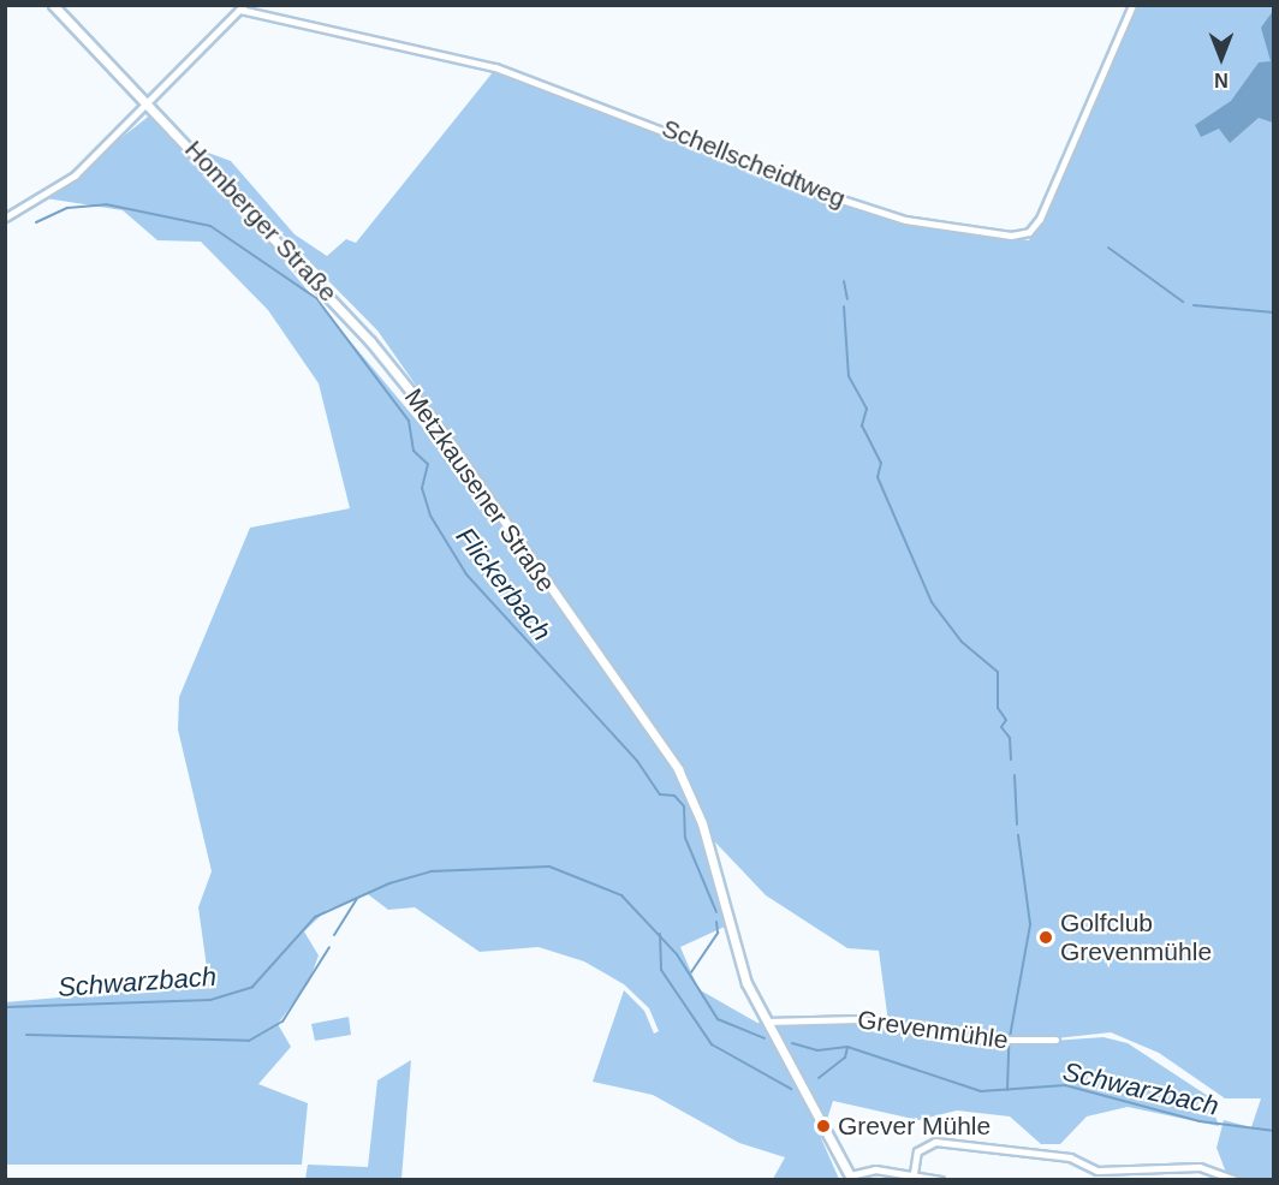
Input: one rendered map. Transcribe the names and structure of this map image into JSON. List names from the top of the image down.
{
  "streets": {
    "main road": ["Homberger Straße", "Metzkausener Straße"],
    "street": ["Schellscheidtweg", "Grevenmühle"]
  },
  "crossings": [
    ["Homberger Straße", "Metzkausener Straße"],
    ["Metzkausener Straße", "Grevenmühle"]
  ],
  "water": ["Flickerbach", "Schwarzbach"],
  "places": ["Golfclub Grevenmühle", "Grever Mühle"],
  "north": "bottom"
}
